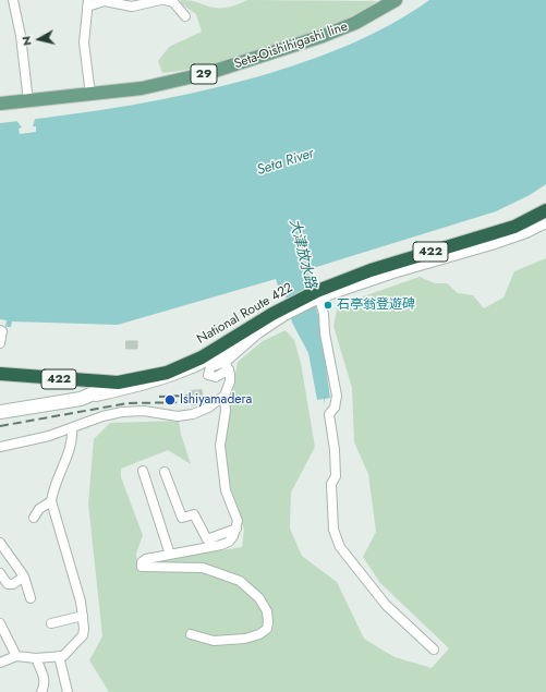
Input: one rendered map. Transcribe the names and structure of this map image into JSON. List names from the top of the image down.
{
  "streets": {
    "highway": ["422", "National Route 422"],
    "main road": ["Seta-Oishihigashi line", "29"]
  },
  "water": ["Seta River", "大津放水路"],
  "places": ["石亭翁登遊碑", "Ishiyamadera"],
  "north": "left"
}
